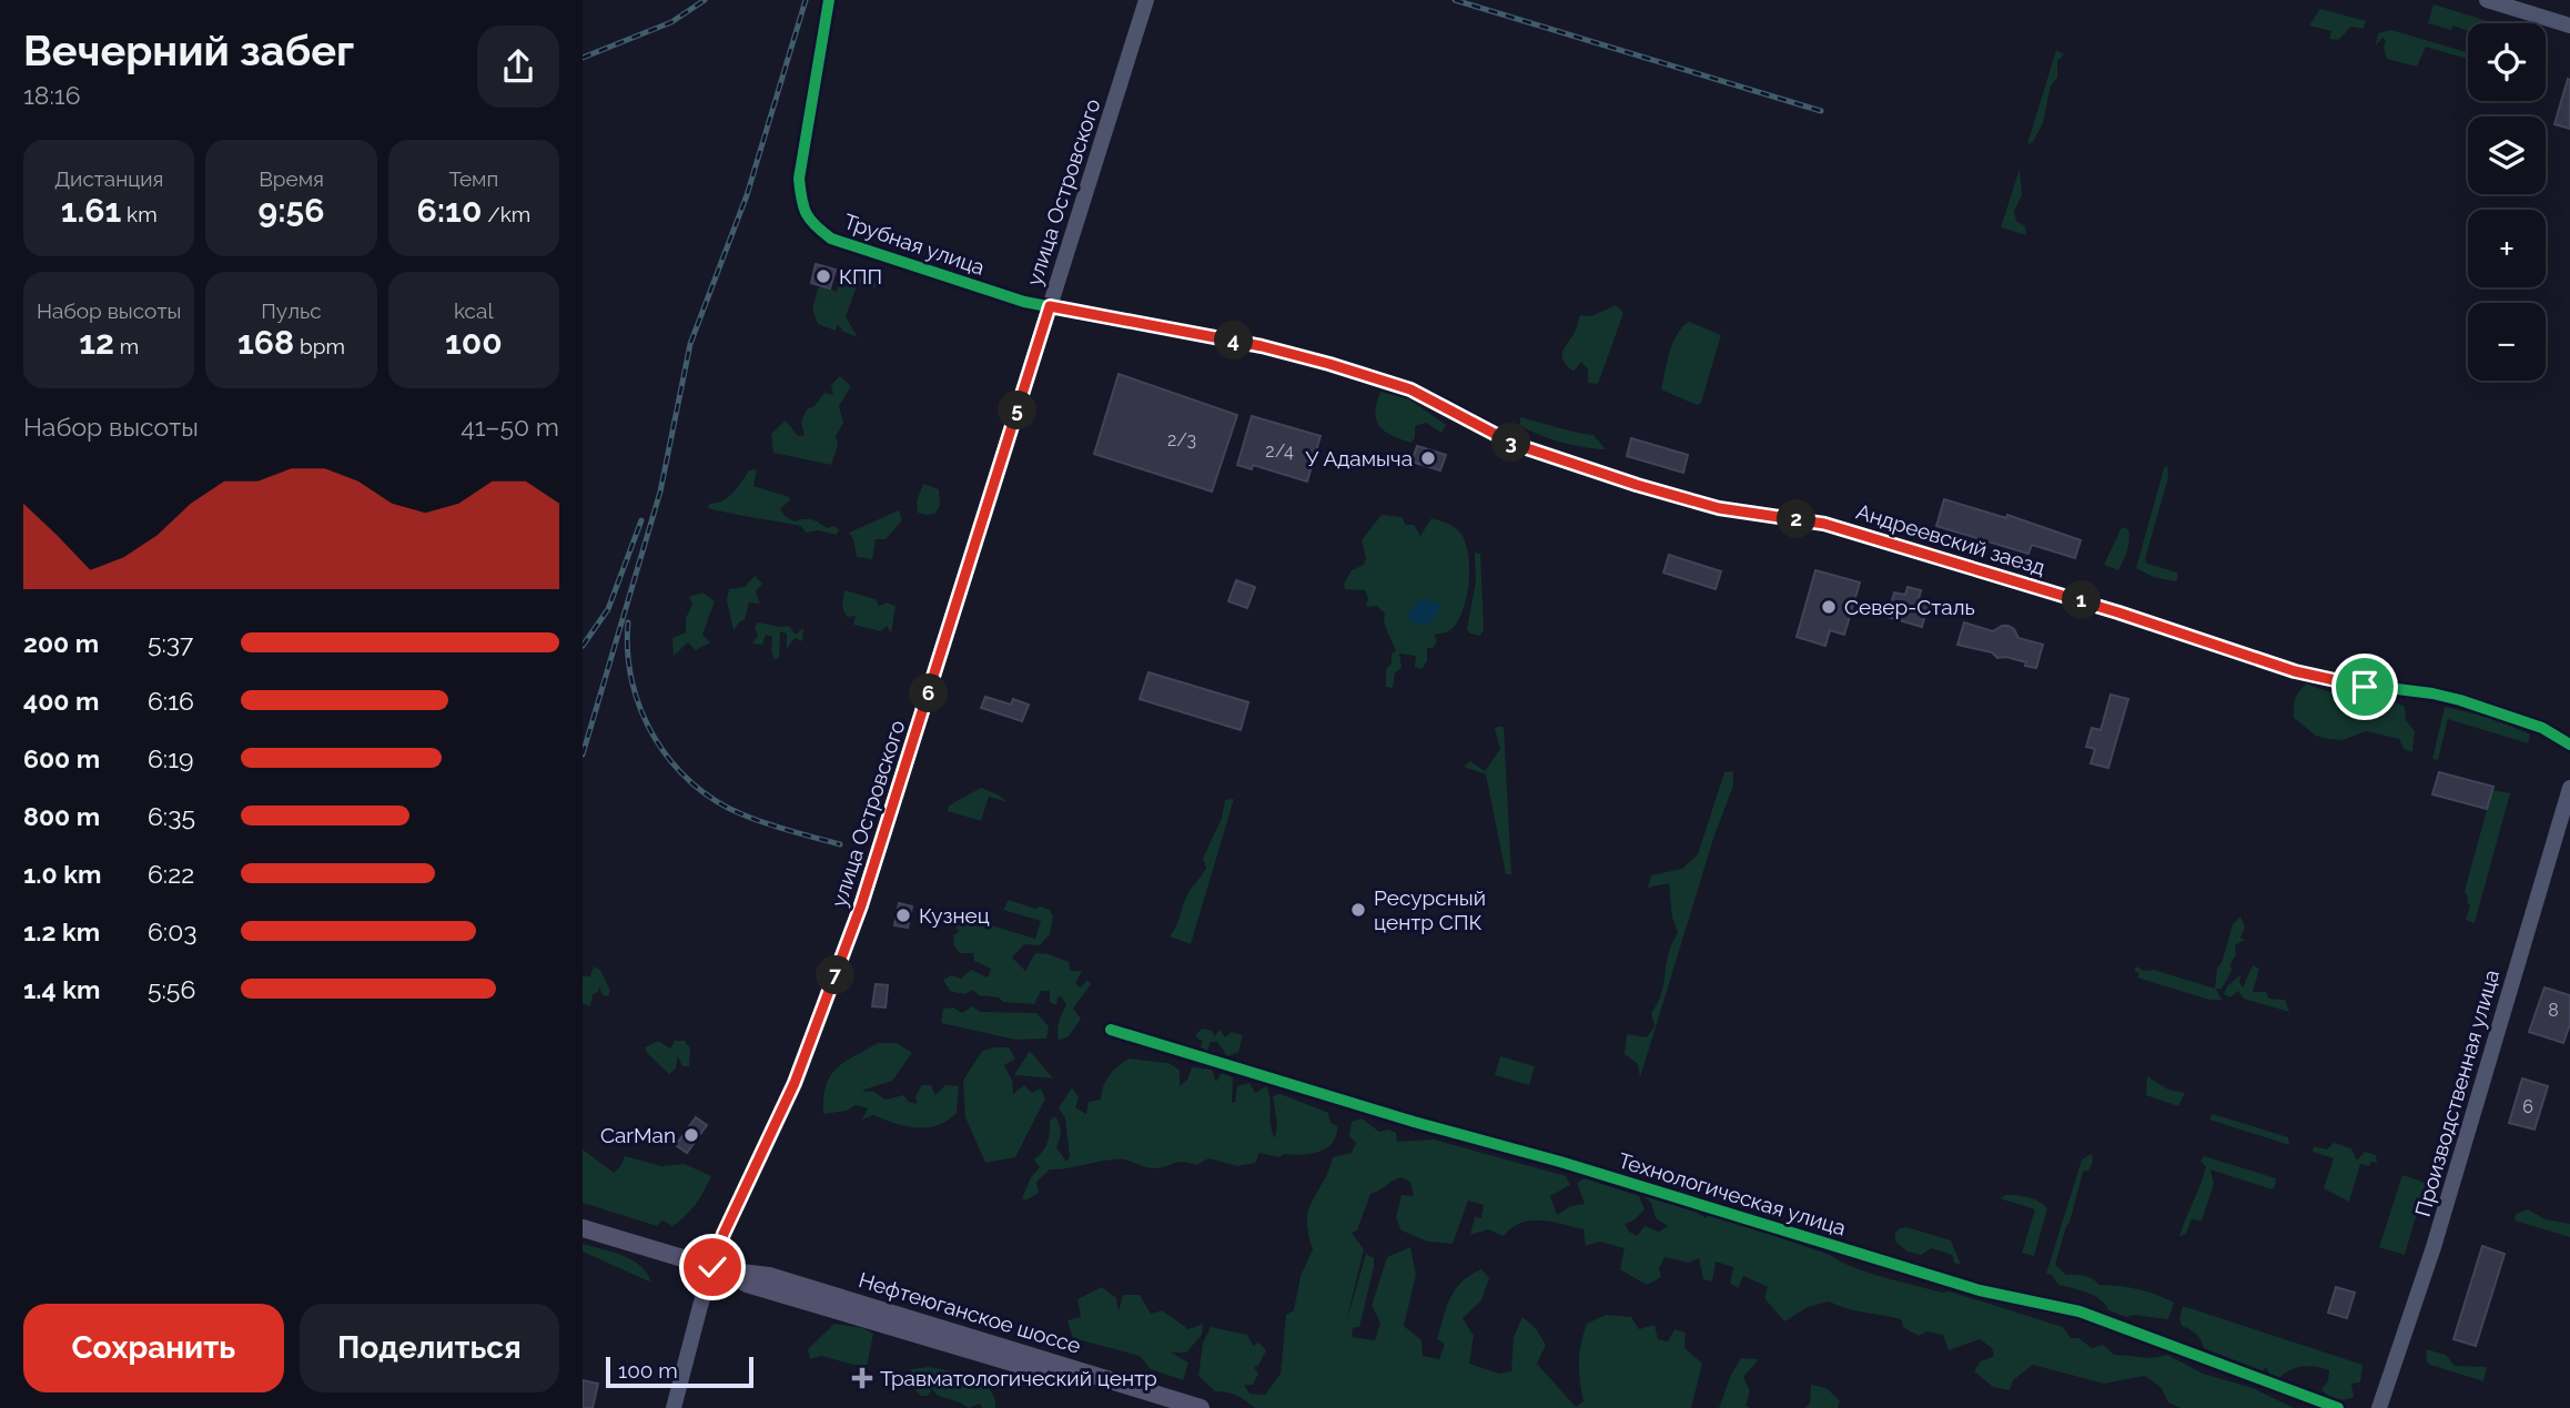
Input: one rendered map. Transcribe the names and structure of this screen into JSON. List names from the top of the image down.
{
  "streets": {
    "main road": [
      "улица Островского",
      "Андреевский заезд",
      "Производственная улица",
      "Нефтеюганское шоссе"
    ],
    "street": ["Трубная улица", "Технологическая улица"]
  },
  "crossings": [
    ["улица Островского", "Трубная улица"],
    ["улица Островского", "Андреевский заезд"],
    ["улица Островского", "Нефтеюганское шоссе"],
    ["Трубная улица", "Андреевский заезд"]
  ],
  "places": {
    "other": [
      "КПП",
      "У Адамыча",
      "Север-Сталь",
      "Ресурсный центр СПК",
      "Кузнец",
      "CarMan"
    ],
    "health": ["Травматологический центр"]
  },
  "house_numbers": [
    "2/3",
    "2/4",
    "8",
    "6"
  ],
  "scale_bar": "100 m",
  "page": {
    "heading": ["Вечерний забег", "18:16"],
    "map_buttons": ["+", "−"],
    "stats": [
      ["Дистанция", "1.61 km"],
      ["Время", "9:56"],
      ["Темп", "6:10 /km"],
      ["Набор высоты", "12 m"],
      ["Пульс", "168 bpm"],
      ["kcal", "100"]
    ],
    "pins": [
      "4",
      "5",
      "3",
      "2",
      "1",
      "6",
      "7"
    ],
    "chart": ["Набор высоты", "41–50 m"],
    "list": [
      {
        "name": "200 m",
        "note": "5:37"
      },
      {
        "name": "400 m",
        "note": "6:16"
      },
      {
        "name": "600 m",
        "note": "6:19"
      },
      {
        "name": "800 m",
        "note": "6:35"
      },
      {
        "name": "1.0 km",
        "note": "6:22"
      },
      {
        "name": "1.2 km",
        "note": "6:03"
      },
      {
        "name": "1.4 km",
        "note": "5:56"
      }
    ],
    "buttons": ["Сохранить", "Поделиться"],
    "scale": "100 m"
  }
}
